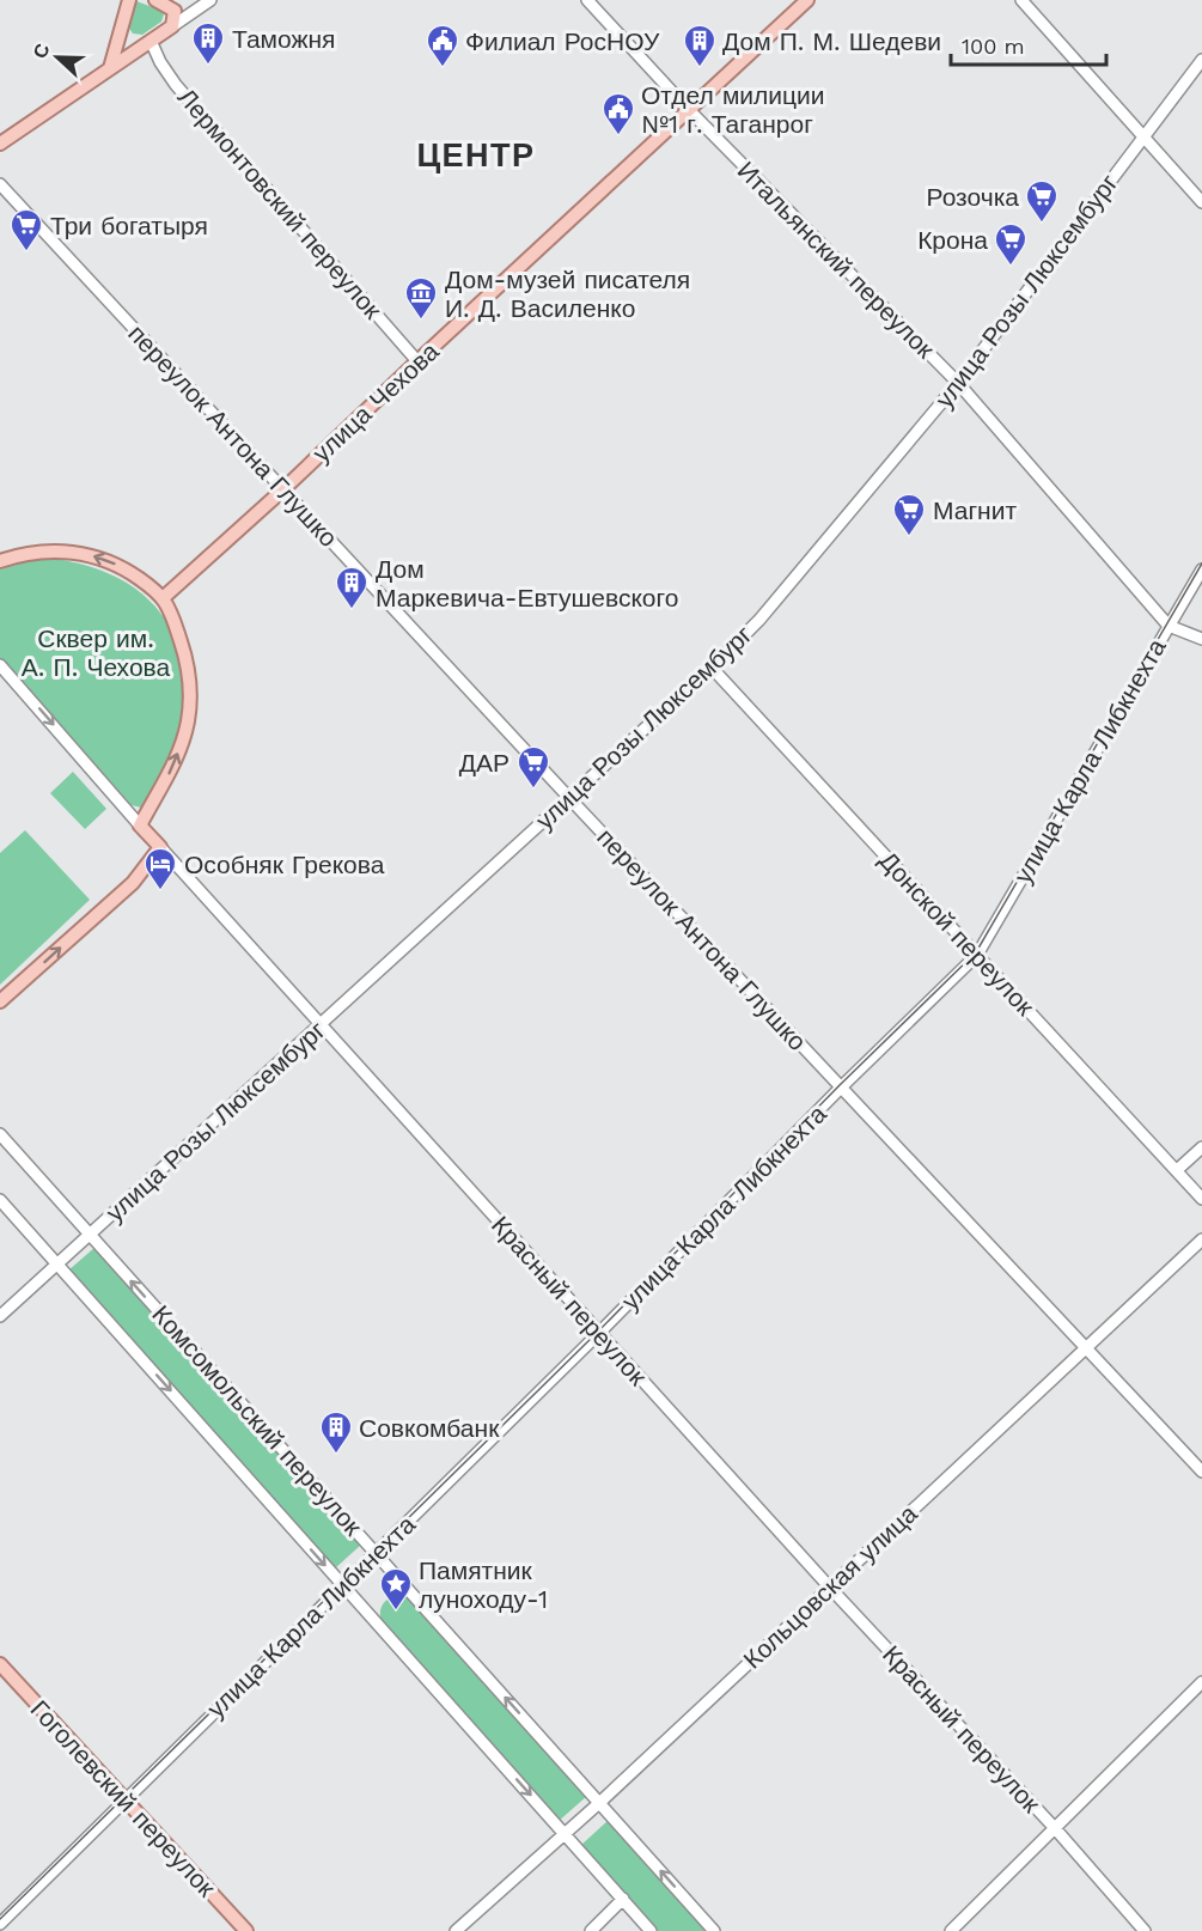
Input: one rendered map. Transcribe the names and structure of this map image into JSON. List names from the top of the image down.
{
  "streets": {
    "main road": ["улица Чехова", "Красный переулок", "Гоголевский переулок"],
    "street": [
      "Лермонтовский переулок",
      "Итальянский переулок",
      "улица Розы Люксембург",
      "переулок Антона Глушко",
      "улица Карла Либкнехта",
      "Донской переулок",
      "Комсомольский переулок",
      "Кольцовская улица"
    ]
  },
  "crossings": [
    ["Лермонтовский переулок", "улица Чехова"],
    ["Итальянский переулок", "улица Розы Люксембург"],
    ["Итальянский переулок", "улица Чехова"],
    ["Итальянский переулок", "улица Карла Либкнехта"],
    ["улица Розы Люксембург", "переулок Антона Глушко"],
    ["улица Розы Люксембург", "Донской переулок"],
    ["улица Розы Люксембург", "Красный переулок"],
    ["улица Розы Люксембург", "Комсомольский переулок"],
    ["улица Чехова", "переулок Антона Глушко"],
    ["переулок Антона Глушко", "улица Карла Либкнехта"],
    ["переулок Антона Глушко", "Кольцовская улица"],
    ["улица Карла Либкнехта", "Донской переулок"],
    ["улица Карла Либкнехта", "Красный переулок"],
    ["улица Карла Либкнехта", "Комсомольский переулок"],
    ["улица Карла Либкнехта", "Гоголевский переулок"],
    ["Красный переулок", "Кольцовская улица"],
    ["Комсомольский переулок", "Кольцовская улица"]
  ],
  "districts": ["ЦЕНТР"],
  "parks": ["Сквер им. А. П. Чехова"],
  "places": {
    "building": [
      "Таможня",
      "Дом П. М. Шедеви",
      "Дом Маркевича-Евтушевского",
      "Совкомбанк"
    ],
    "public building": ["Филиал РосНОУ", "Отдел милиции №1 г. Таганрог"],
    "supermarket": [
      "Розочка",
      "Три богатыря",
      "Крона",
      "Магнит",
      "ДАР"
    ],
    "museum": ["Дом-музей писателя И. Д. Василенко"],
    "hotel": ["Особняк Грекова"],
    "place": ["Памятник луноходу-1"]
  },
  "scale_bar": "100 m",
  "north": "left"
}
